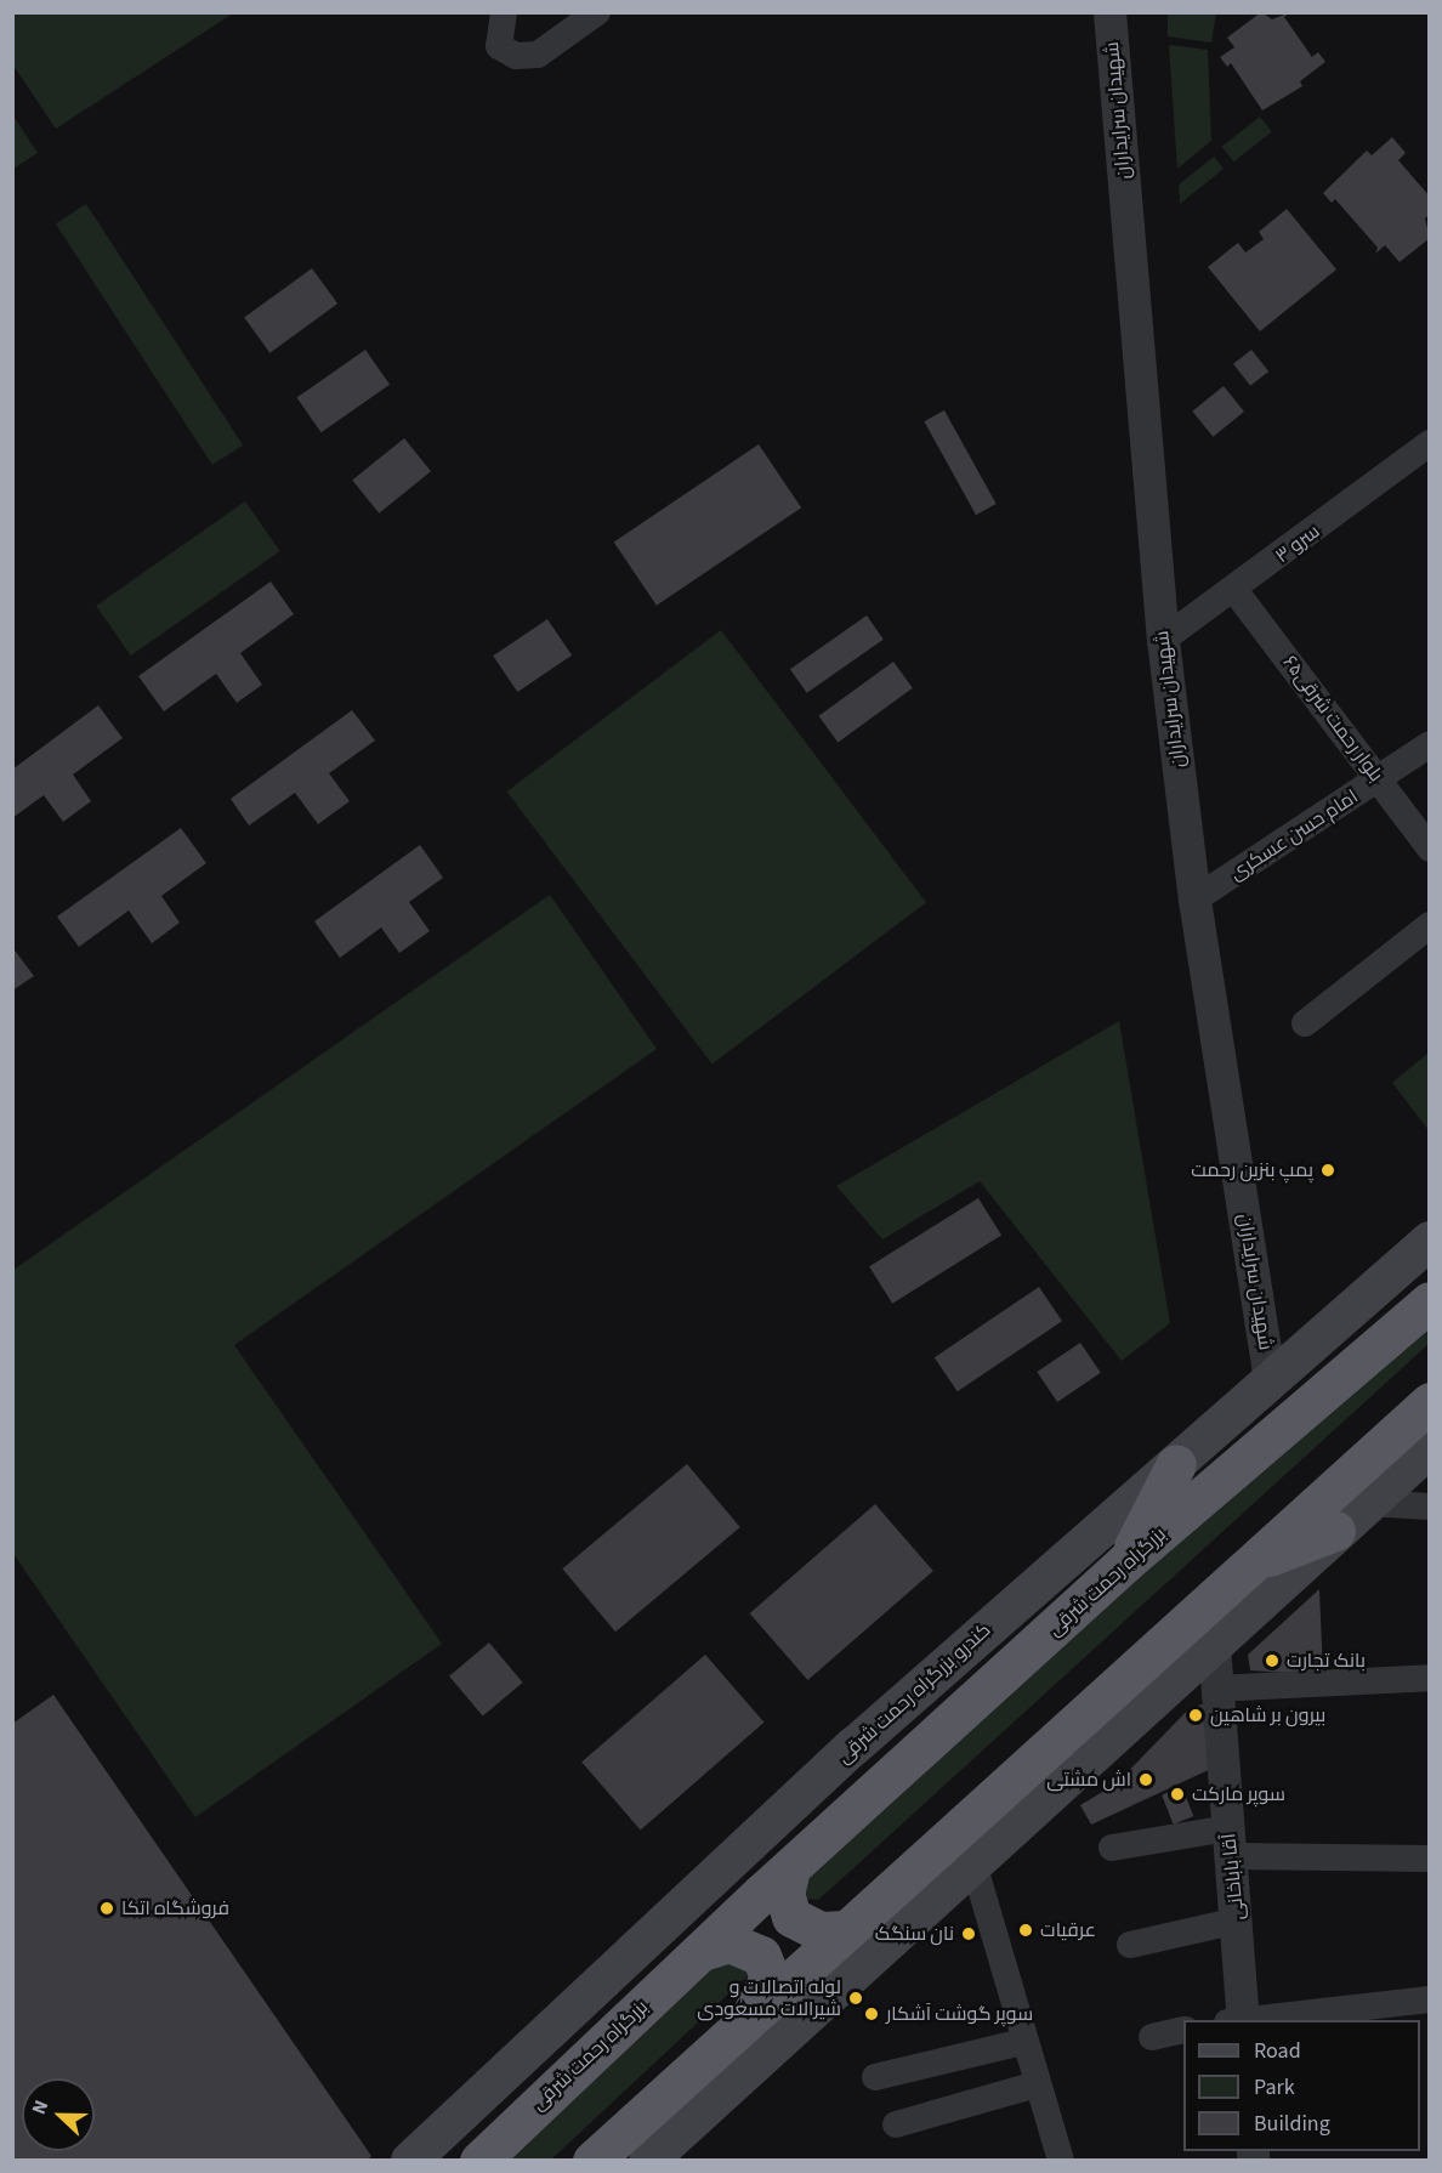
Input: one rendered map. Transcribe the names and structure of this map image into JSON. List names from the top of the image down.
{
  "streets": {
    "highway": ["بزرگراه رحمت شرقی"],
    "main road": ["کندرو بزرگراه رحمت شرقی"],
    "street": [
      "شهیدان سرایداران",
      "سرو ۳",
      "بلوار رحمت شرقی۶۵",
      "امام حسن عسکری",
      "آقا باباخانی"
    ]
  },
  "crossings": [
    ["شهیدان سرایداران", "سرو ۳"],
    ["شهیدان سرایداران", "امام حسن عسکری"],
    ["شهیدان سرایداران", "کندرو بزرگراه رحمت شرقی"],
    ["سرو ۳", "بلوار رحمت شرقی۶۵"],
    ["بلوار رحمت شرقی۶۵", "امام حسن عسکری"]
  ],
  "places": [
    "پمپ بنزین رحمت",
    "بانک تجارت",
    "بیرون بر شاهین",
    "اش مشتی",
    "سوپر مارکت",
    "فروشگاه اتکا",
    "عرقیات",
    "نان سنگک",
    "لوله اتصالات و شیرالات مسعودی",
    "سوپر گوشت آشکار"
  ],
  "legend": ["Road", "Park", "Building"],
  "north": "left"
}
